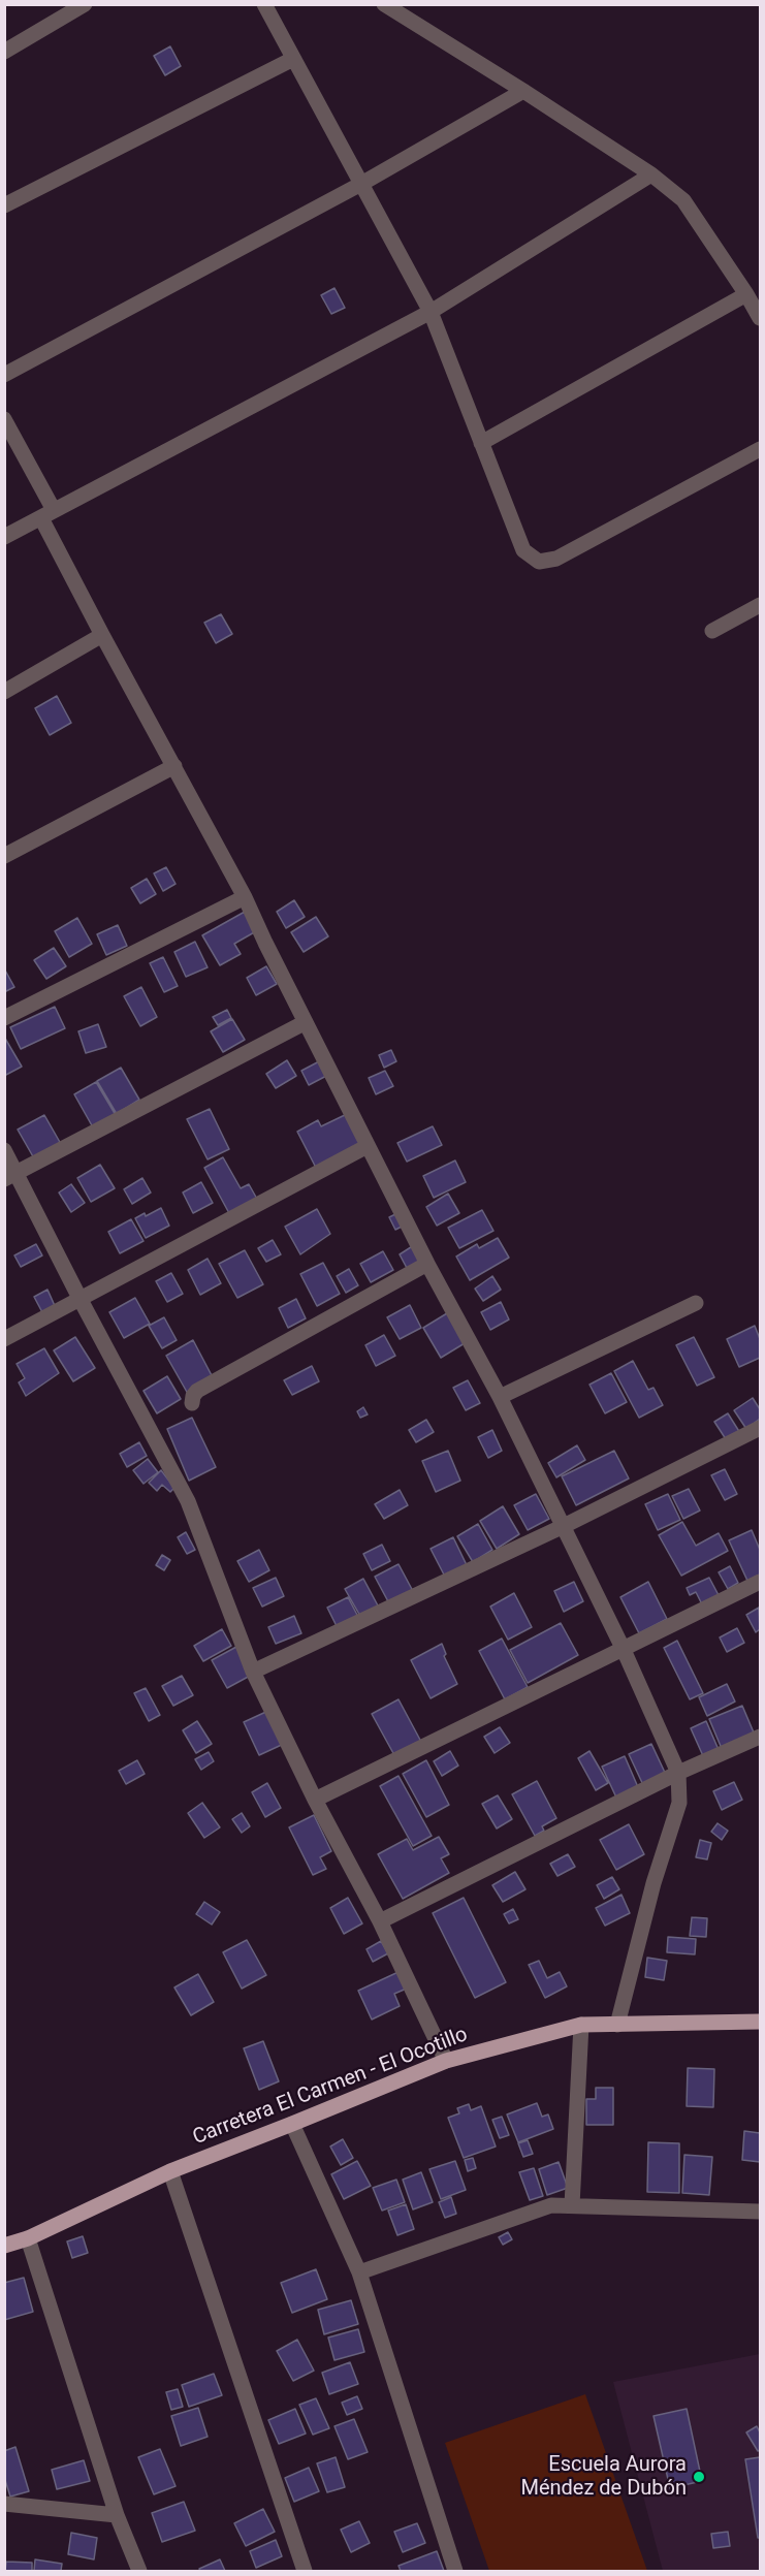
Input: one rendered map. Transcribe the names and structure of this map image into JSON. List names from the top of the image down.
{
  "streets": {
    "main road": ["Carretera El Carmen - El Ocotillo"]
  },
  "places": ["Escuela Aurora Méndez de Dubón"]
}
